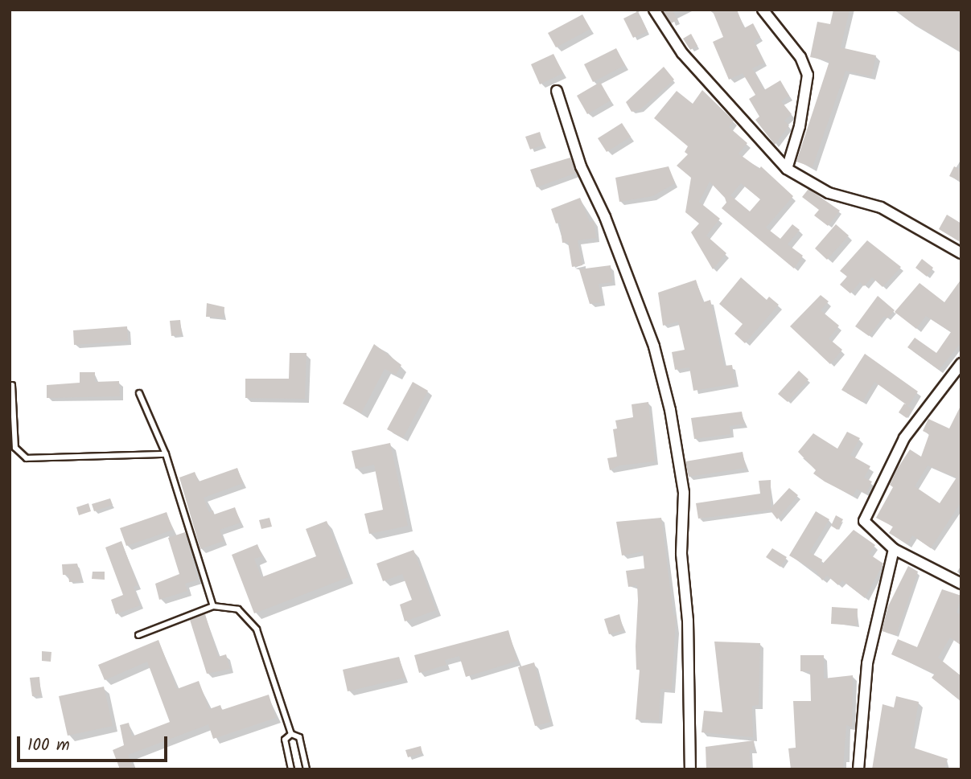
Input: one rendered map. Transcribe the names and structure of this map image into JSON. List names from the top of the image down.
{
  "scale_bar": "100 m"
}
